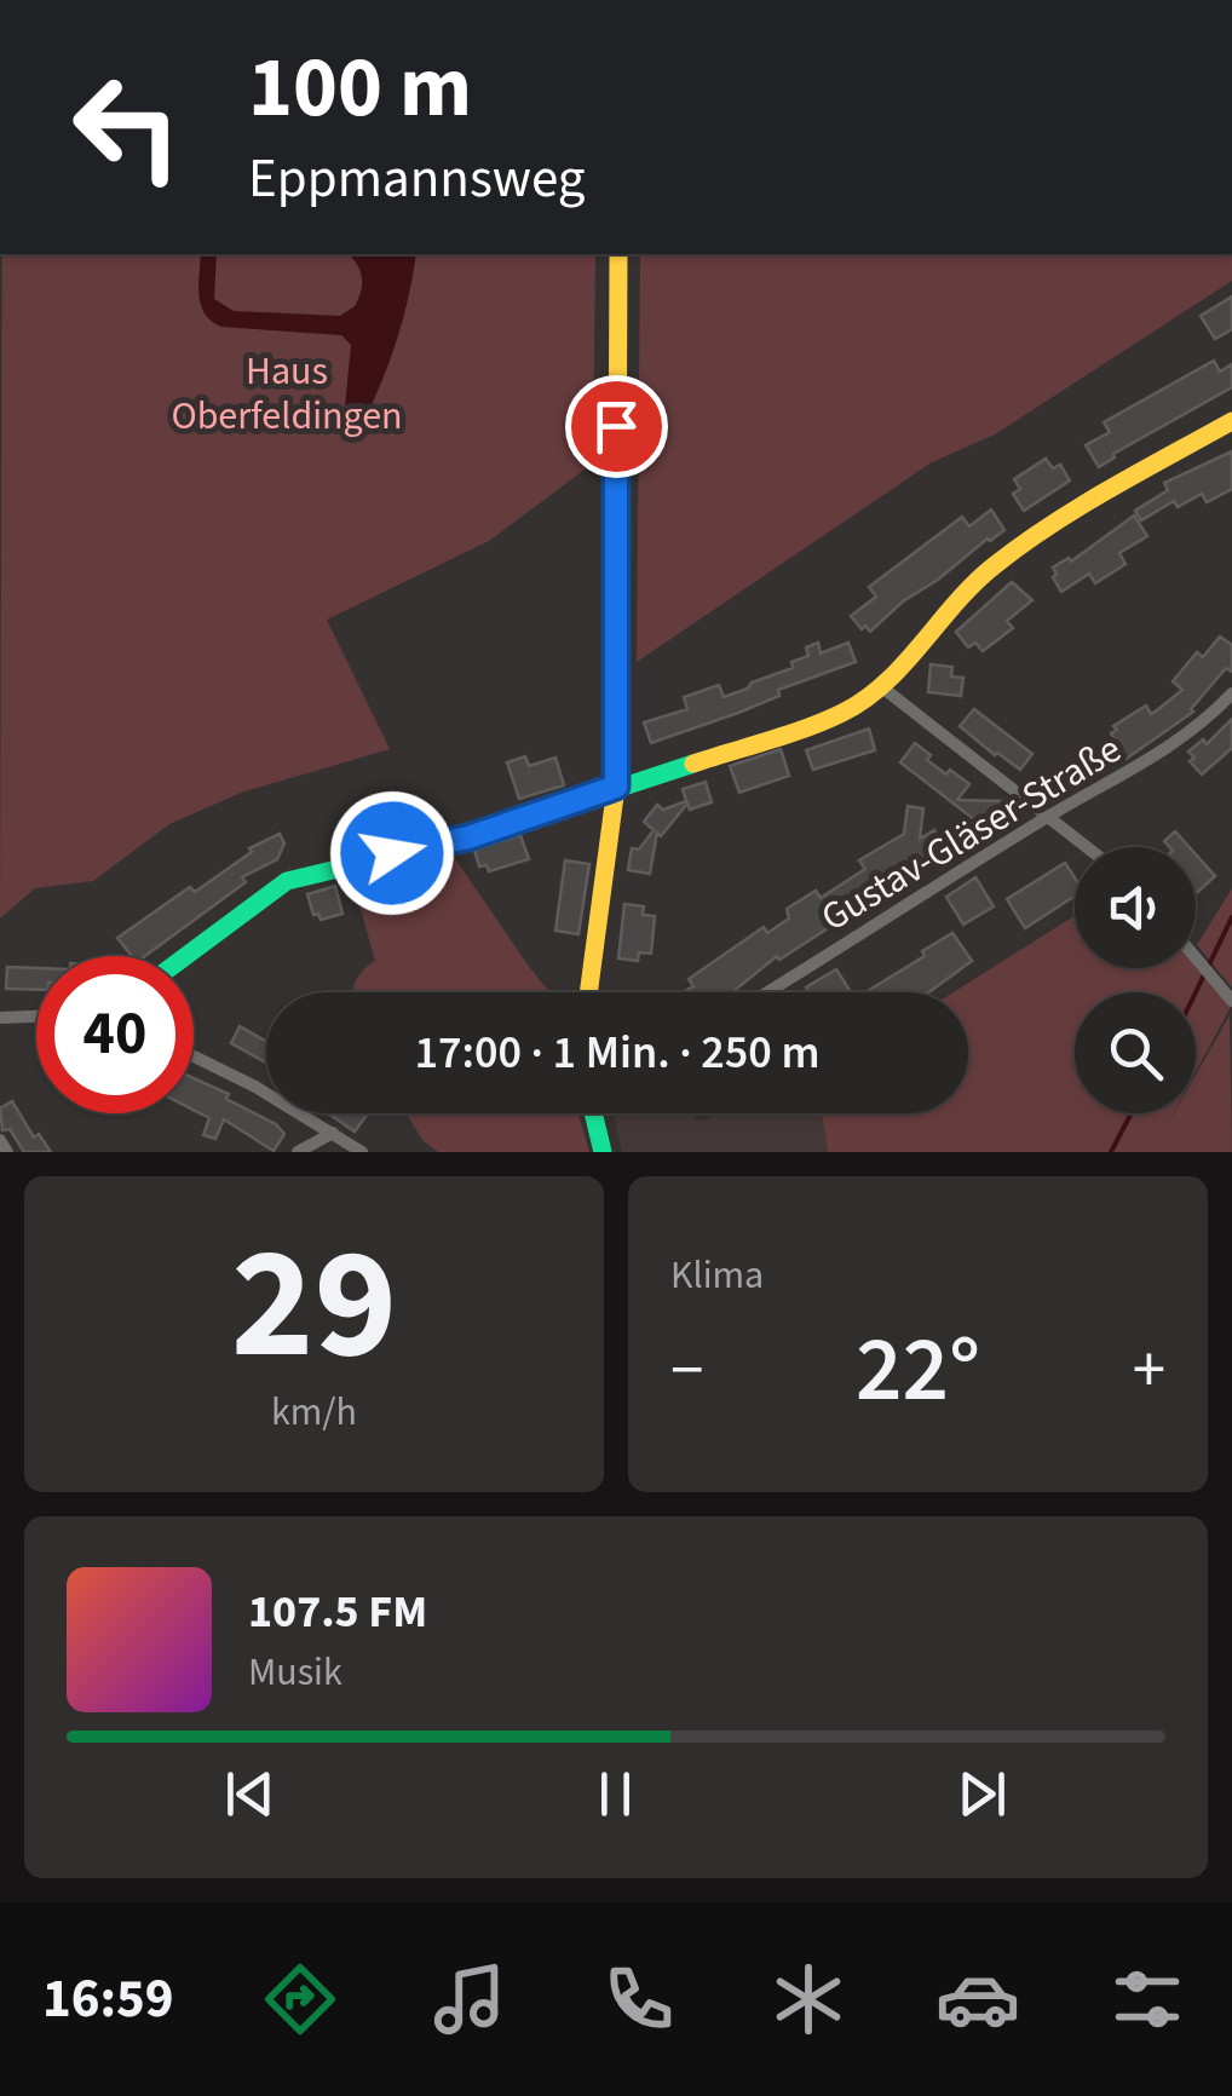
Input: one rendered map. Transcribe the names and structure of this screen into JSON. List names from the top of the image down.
{
  "streets": {
    "street": ["Gustav-Gläser-Straße"]
  },
  "parks": ["Haus Oberfeldingen"],
  "page": {
    "turn": ["100 m", "Eppmannsweg"],
    "limit": "40",
    "trip": "17:00 · 1 Min. · 250 m",
    "tile": [
      ["29", "km/h"],
      "Klima"
    ],
    "heat": ["−", "22°", "+"],
    "song": ["107.5 FM", "Musik"],
    "tabs": "16:59"
  }
}
